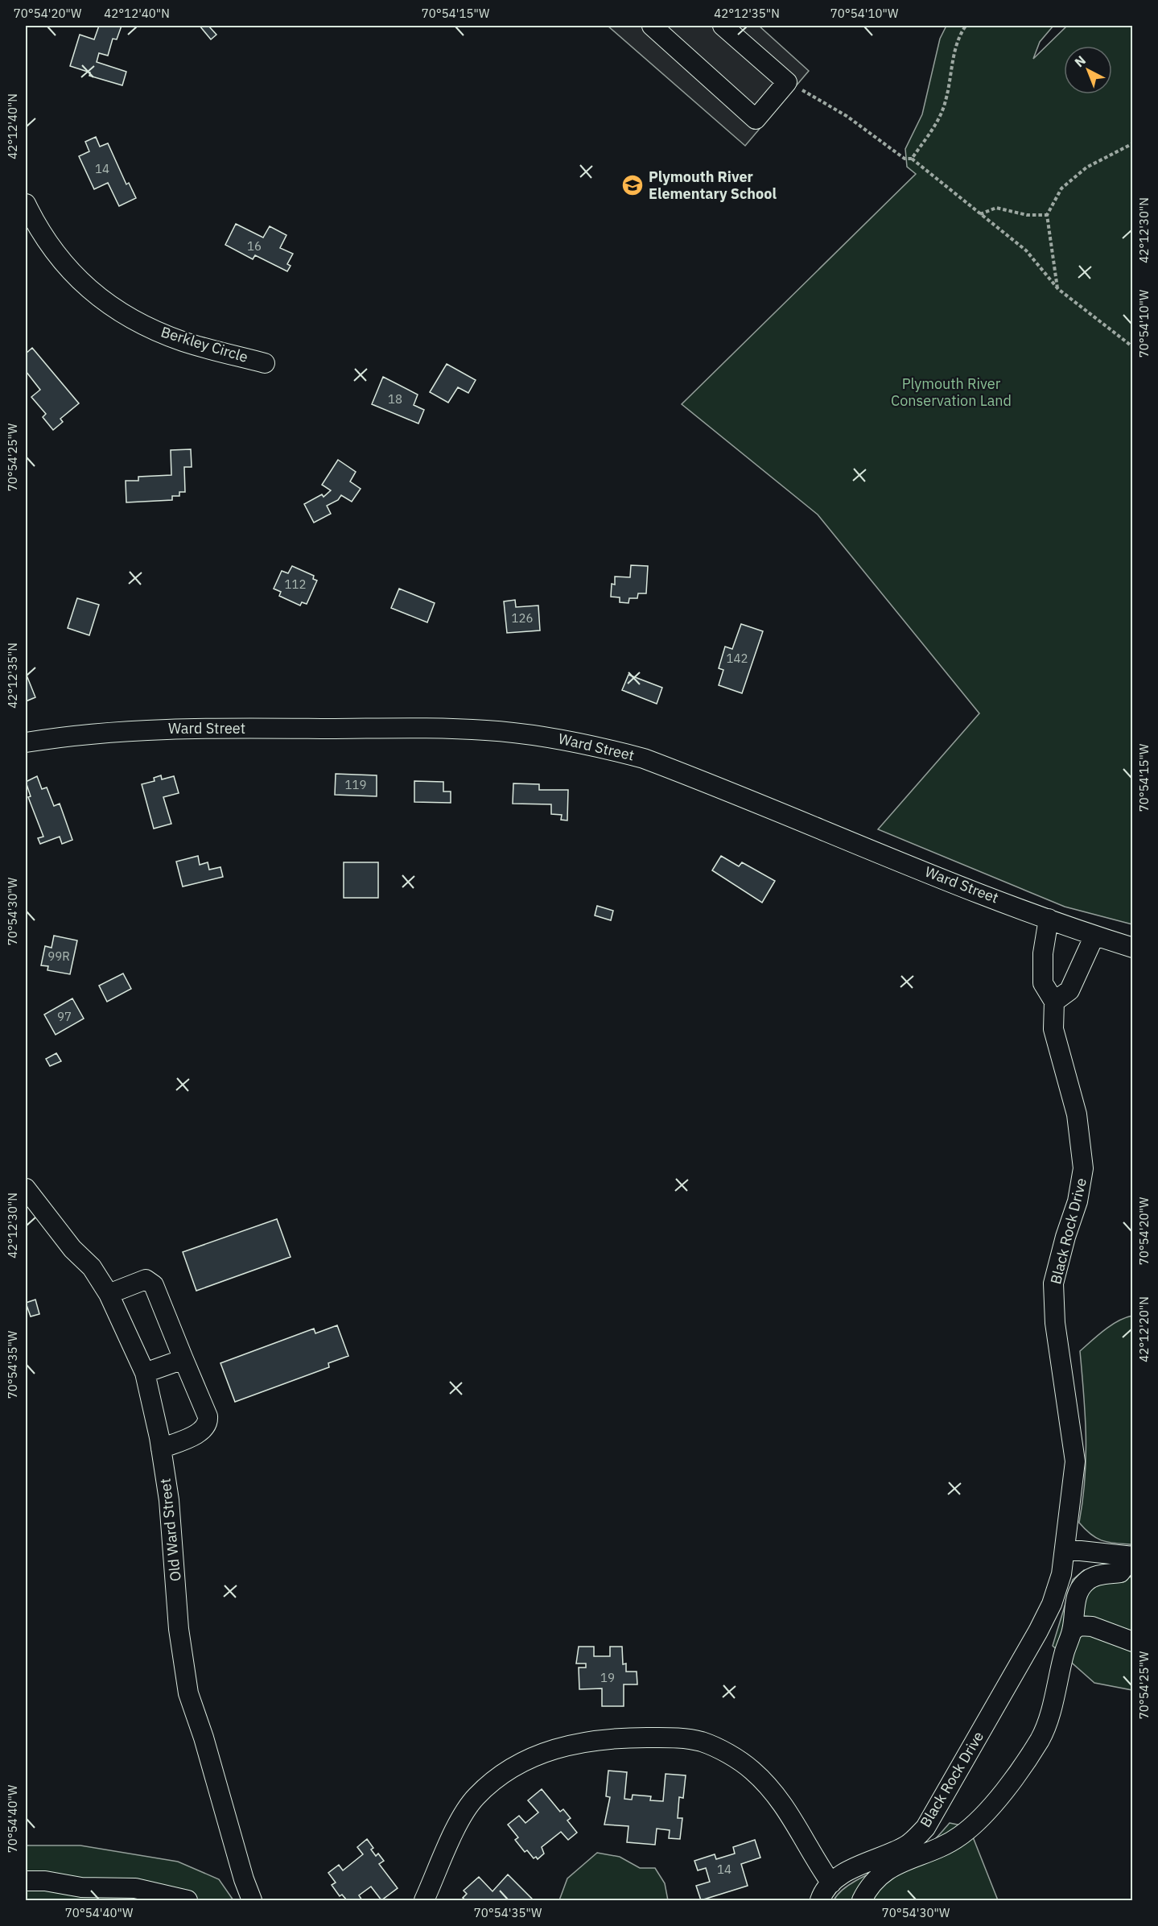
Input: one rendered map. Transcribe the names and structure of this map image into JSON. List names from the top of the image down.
{
  "streets": {
    "street": [
      "Berkley Circle",
      "Ward Street",
      "Black Rock Drive",
      "Old Ward Street"
    ]
  },
  "crossings": [
    ["Ward Street", "Black Rock Drive"]
  ],
  "parks": ["Plymouth River Conservation Land"],
  "places": {
    "school or university": ["Plymouth River Elementary School"]
  },
  "house_numbers": [
    "14",
    "16",
    "18",
    "112",
    "126",
    "142",
    "119",
    "99R",
    "97",
    "19",
    "14"
  ],
  "north": "top left",
  "coordinates": [
    "70°54'20\"W",
    "42°12'40\"N",
    "70°54'15\"W",
    "42°12'35\"N",
    "70°54'10\"W",
    "42°12'30\"N",
    "70°54'25\"W",
    "70°54'30\"W",
    "42°12'20\"N",
    "70°54'35\"W",
    "70°54'40\"W"
  ]
}
